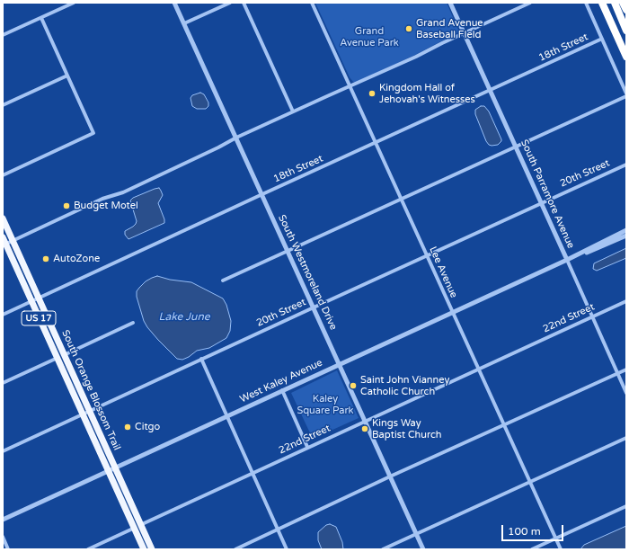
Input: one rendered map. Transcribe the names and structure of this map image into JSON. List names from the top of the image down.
{
  "streets": {
    "main road": ["US 17", "South Orange Blossom Trail"],
    "street": [
      "18th Street",
      "20th Street",
      "South Parramore Avenue",
      "South Westmoreland Drive",
      "Lee Avenue",
      "22nd Street",
      "West Kaley Avenue"
    ]
  },
  "crossings": [
    ["18th Street", "South Parramore Avenue"],
    ["18th Street", "South Westmoreland Drive"],
    ["18th Street", "Lee Avenue"],
    ["18th Street", "South Orange Blossom Trail"],
    ["20th Street", "South Parramore Avenue"],
    ["20th Street", "South Westmoreland Drive"],
    ["20th Street", "Lee Avenue"],
    ["20th Street", "South Orange Blossom Trail"],
    ["South Parramore Avenue", "22nd Street"],
    ["South Parramore Avenue", "West Kaley Avenue"],
    ["South Westmoreland Drive", "22nd Street"],
    ["South Westmoreland Drive", "West Kaley Avenue"],
    ["Lee Avenue", "22nd Street"],
    ["Lee Avenue", "West Kaley Avenue"],
    ["22nd Street", "South Orange Blossom Trail"],
    ["West Kaley Avenue", "South Orange Blossom Trail"]
  ],
  "water": ["Lake June"],
  "parks": ["Grand Avenue Park", "Kaley Square Park"],
  "places": [
    "Grand Avenue Baseball FIeld",
    "Kingdom Hall of Jehovah's Witnesses",
    "Budget Motel",
    "AutoZone",
    "Saint John Vianney Catholic Church",
    "Citgo",
    "Kings Way Baptist Church"
  ],
  "scale_bar": "100 m"
}
